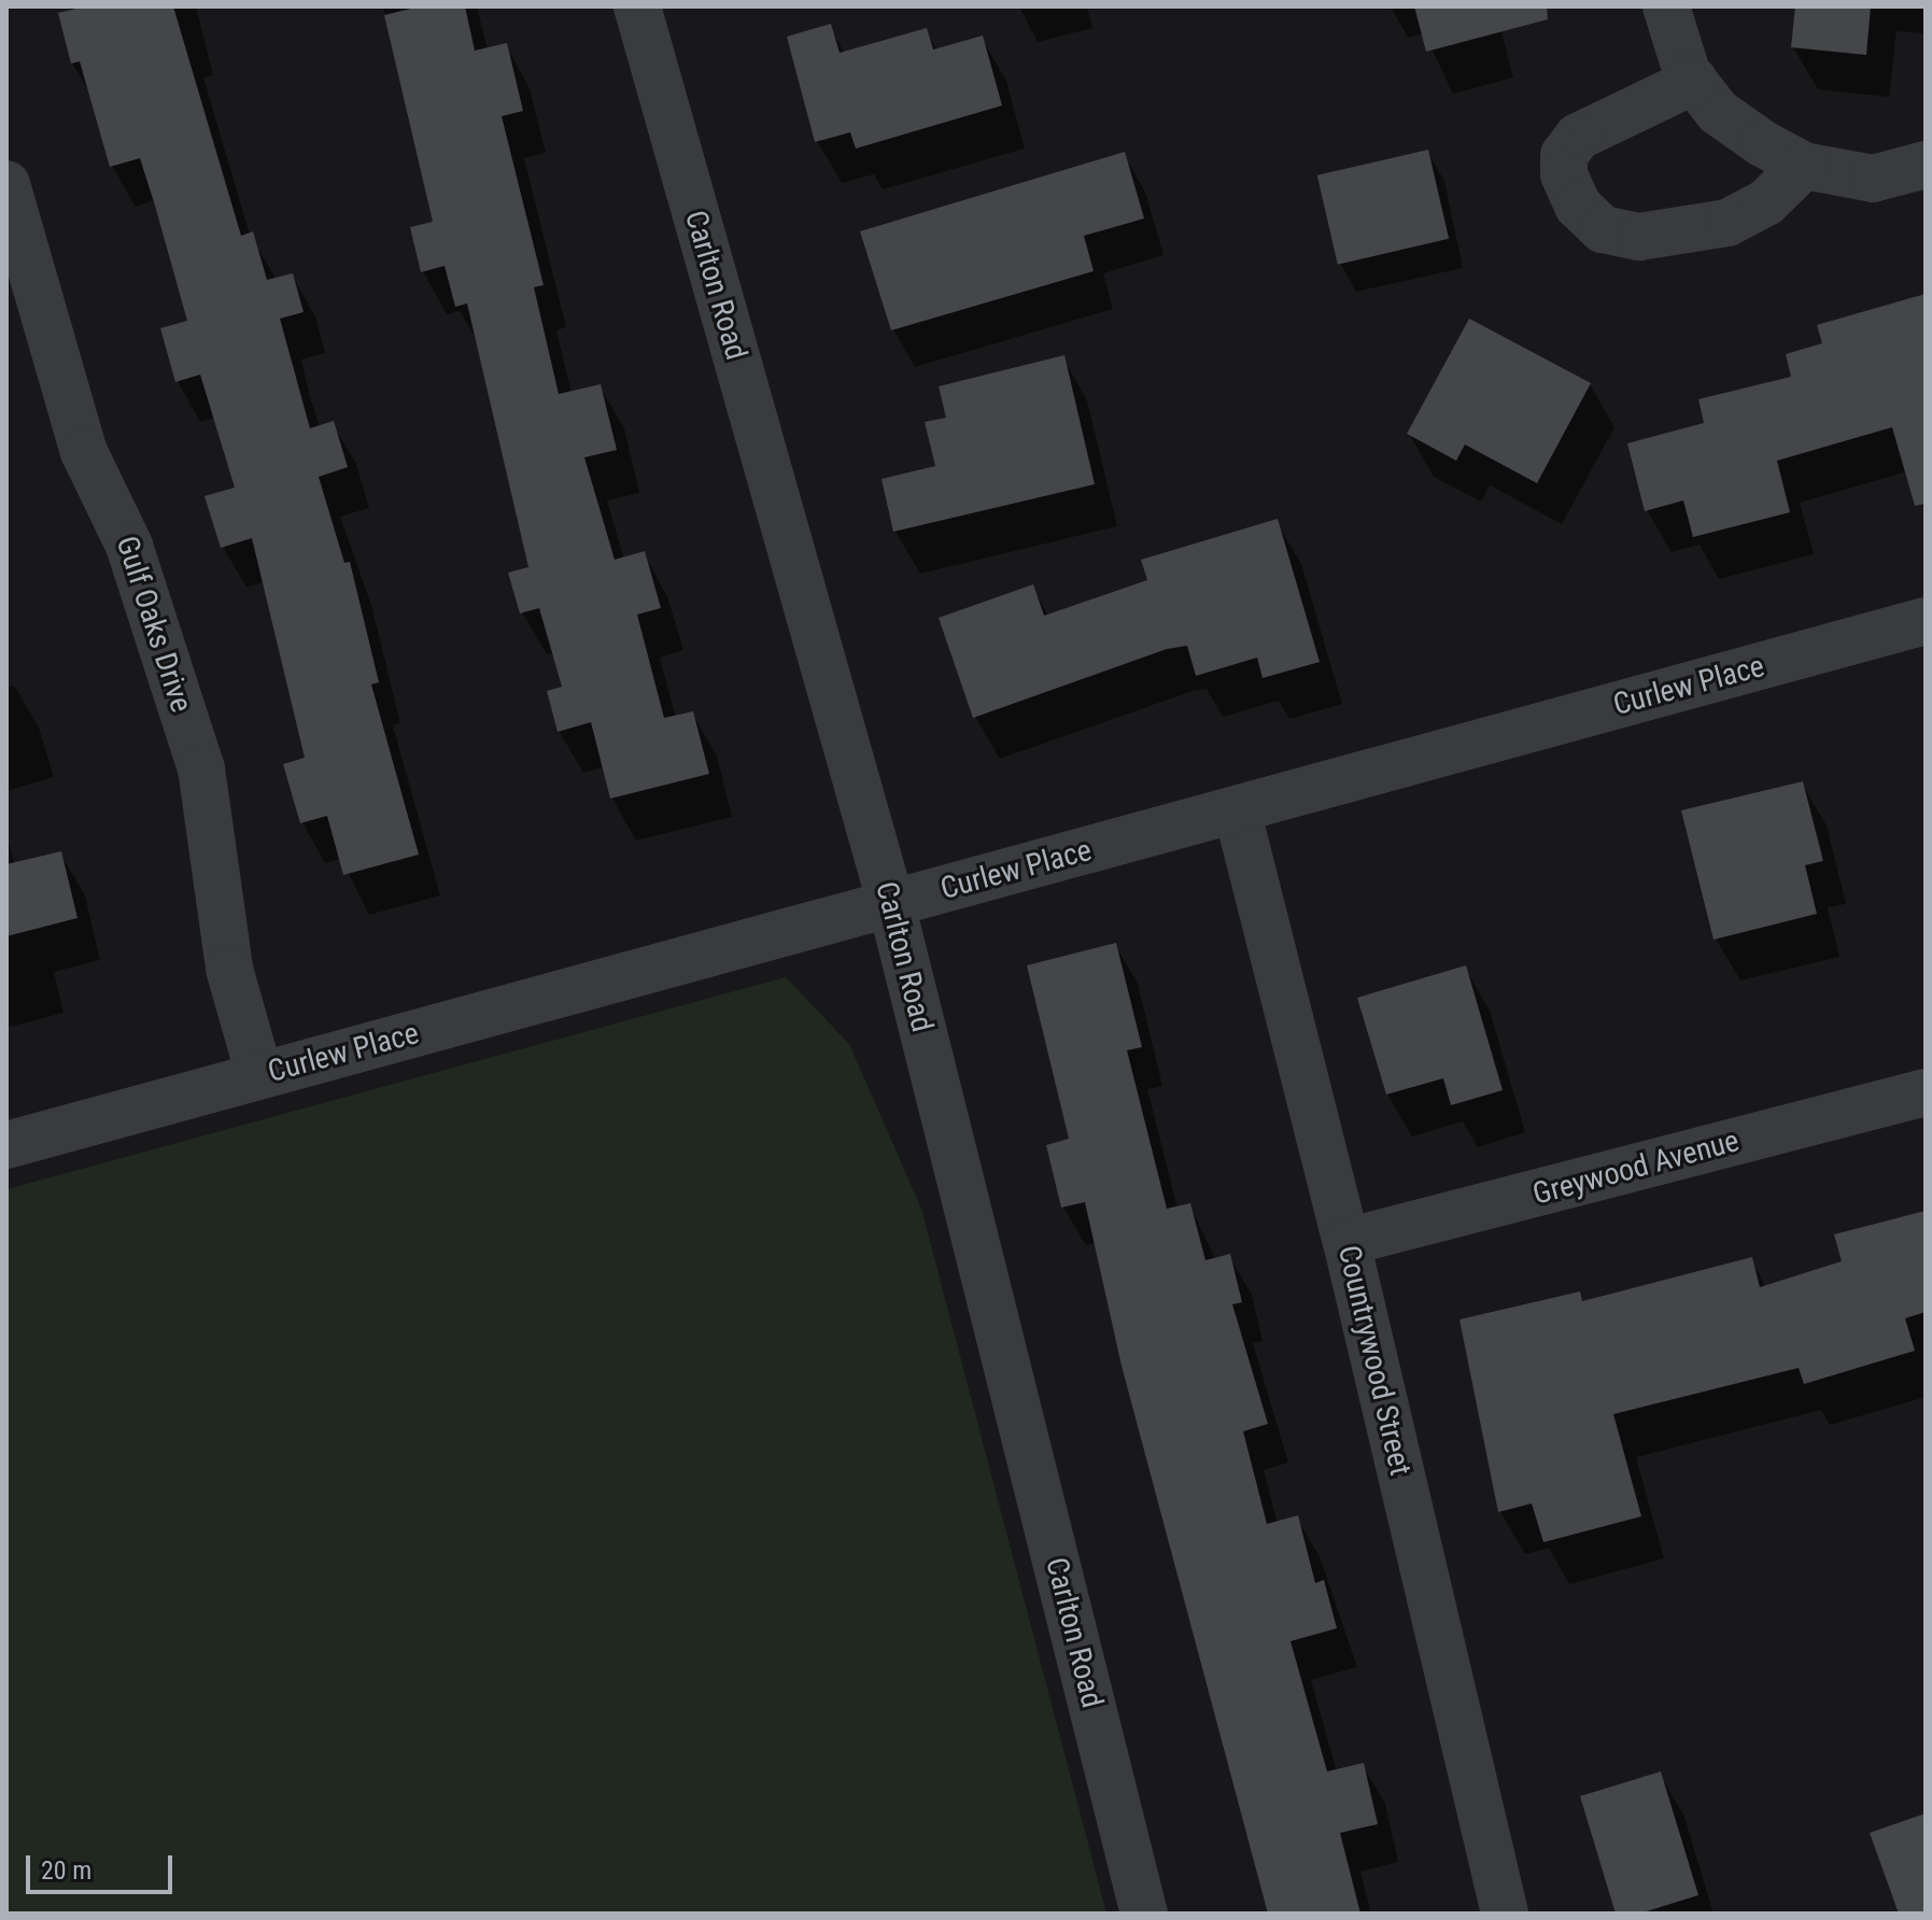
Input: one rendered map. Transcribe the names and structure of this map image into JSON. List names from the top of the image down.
{
  "streets": {
    "street": [
      "Carlton Road",
      "Gulf Oaks Drive",
      "Curlew Place",
      "Greywood Avenue",
      "Countrywood Street"
    ]
  },
  "crossings": [
    ["Carlton Road", "Curlew Place"],
    ["Gulf Oaks Drive", "Curlew Place"],
    ["Curlew Place", "Countrywood Street"],
    ["Greywood Avenue", "Countrywood Street"]
  ],
  "scale_bar": "20 m"
}
